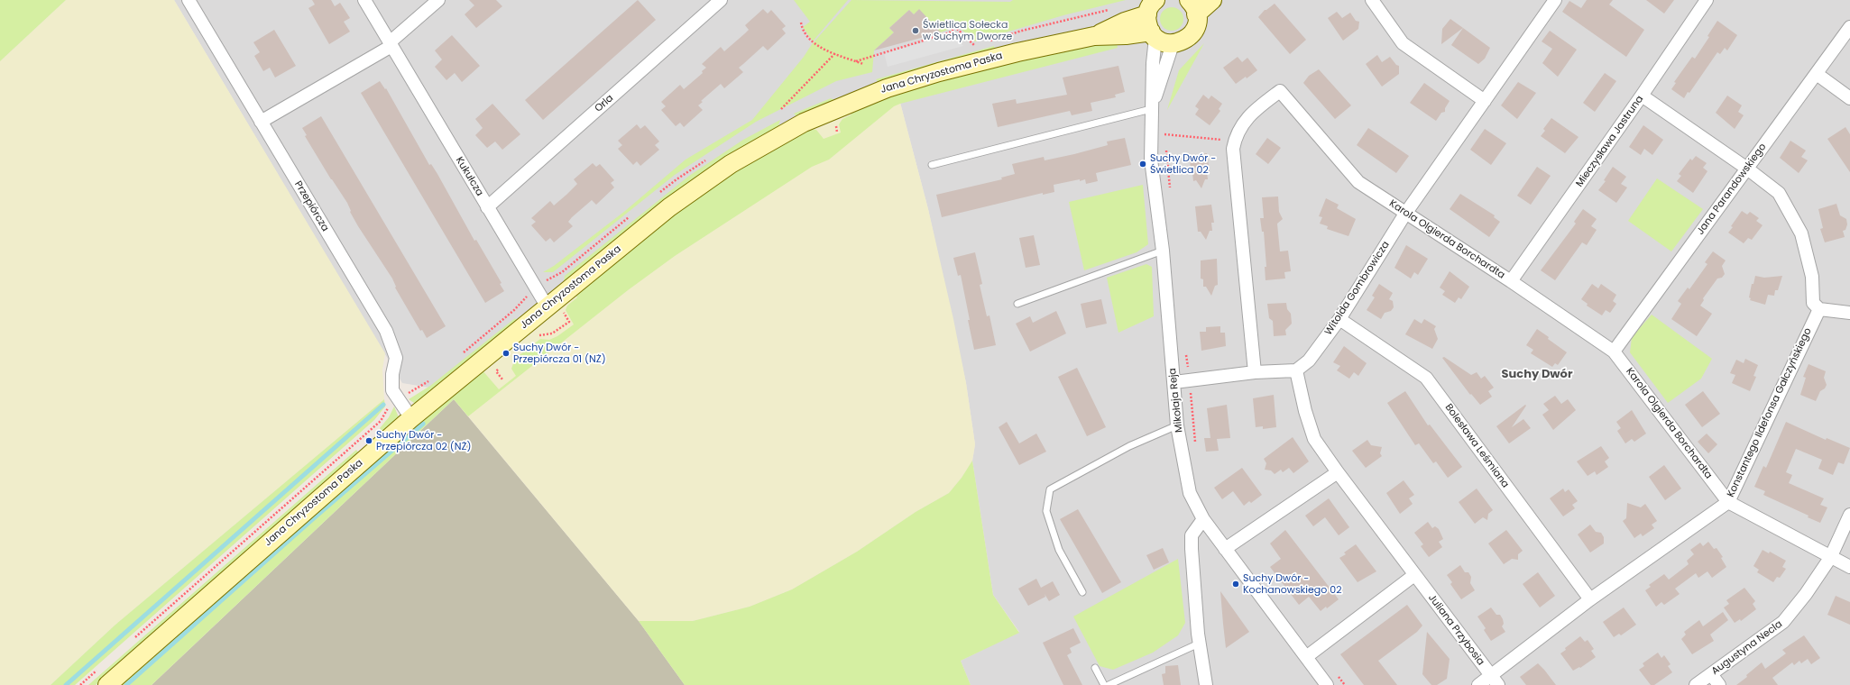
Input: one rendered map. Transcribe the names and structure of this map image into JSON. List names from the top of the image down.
{
  "streets": {
    "street": [
      "Jana Chryzostoma Paska",
      "Orla",
      "Mieczysława Jastruna",
      "Kukułcza",
      "Jana Parandowskiego",
      "Przepiórcza",
      "Karola Olgierda Borchardta",
      "Witolda Gombrowicza",
      "Mikołaja Reja",
      "Konstantego Ildefonsa Gałczyńskiego",
      "Bolesława Leśmiana",
      "Juliana Przybosia",
      "Augustyna Necla"
    ]
  },
  "crossings": [
    ["Jana Chryzostoma Paska", "Kukułcza"],
    ["Jana Chryzostoma Paska", "Przepiórcza"],
    ["Jana Chryzostoma Paska", "Mikołaja Reja"],
    ["Orla", "Kukułcza"],
    ["Mieczysława Jastruna", "Karola Olgierda Borchardta"],
    ["Jana Parandowskiego", "Karola Olgierda Borchardta"],
    ["Karola Olgierda Borchardta", "Witolda Gombrowicza"],
    ["Karola Olgierda Borchardta", "Konstantego Ildefonsa Gałczyńskiego"],
    ["Karola Olgierda Borchardta", "Augustyna Necla"],
    ["Witolda Gombrowicza", "Bolesława Leśmiana"],
    ["Witolda Gombrowicza", "Juliana Przybosia"],
    ["Konstantego Ildefonsa Gałczyńskiego", "Bolesława Leśmiana"],
    ["Konstantego Ildefonsa Gałczyńskiego", "Juliana Przybosia"]
  ],
  "districts": ["Suchy Dwór"],
  "places": [
    "Świetlica Sołecka w Suchym Dworze",
    "Suchy Dwór - Świetlica 02",
    "Suchy Dwór - Przepiórcza 01 (NŻ)",
    "Suchy Dwór - Przepiórcza 02 (NŻ)",
    "Suchy Dwór - Kochanowskiego 02"
  ]
}
